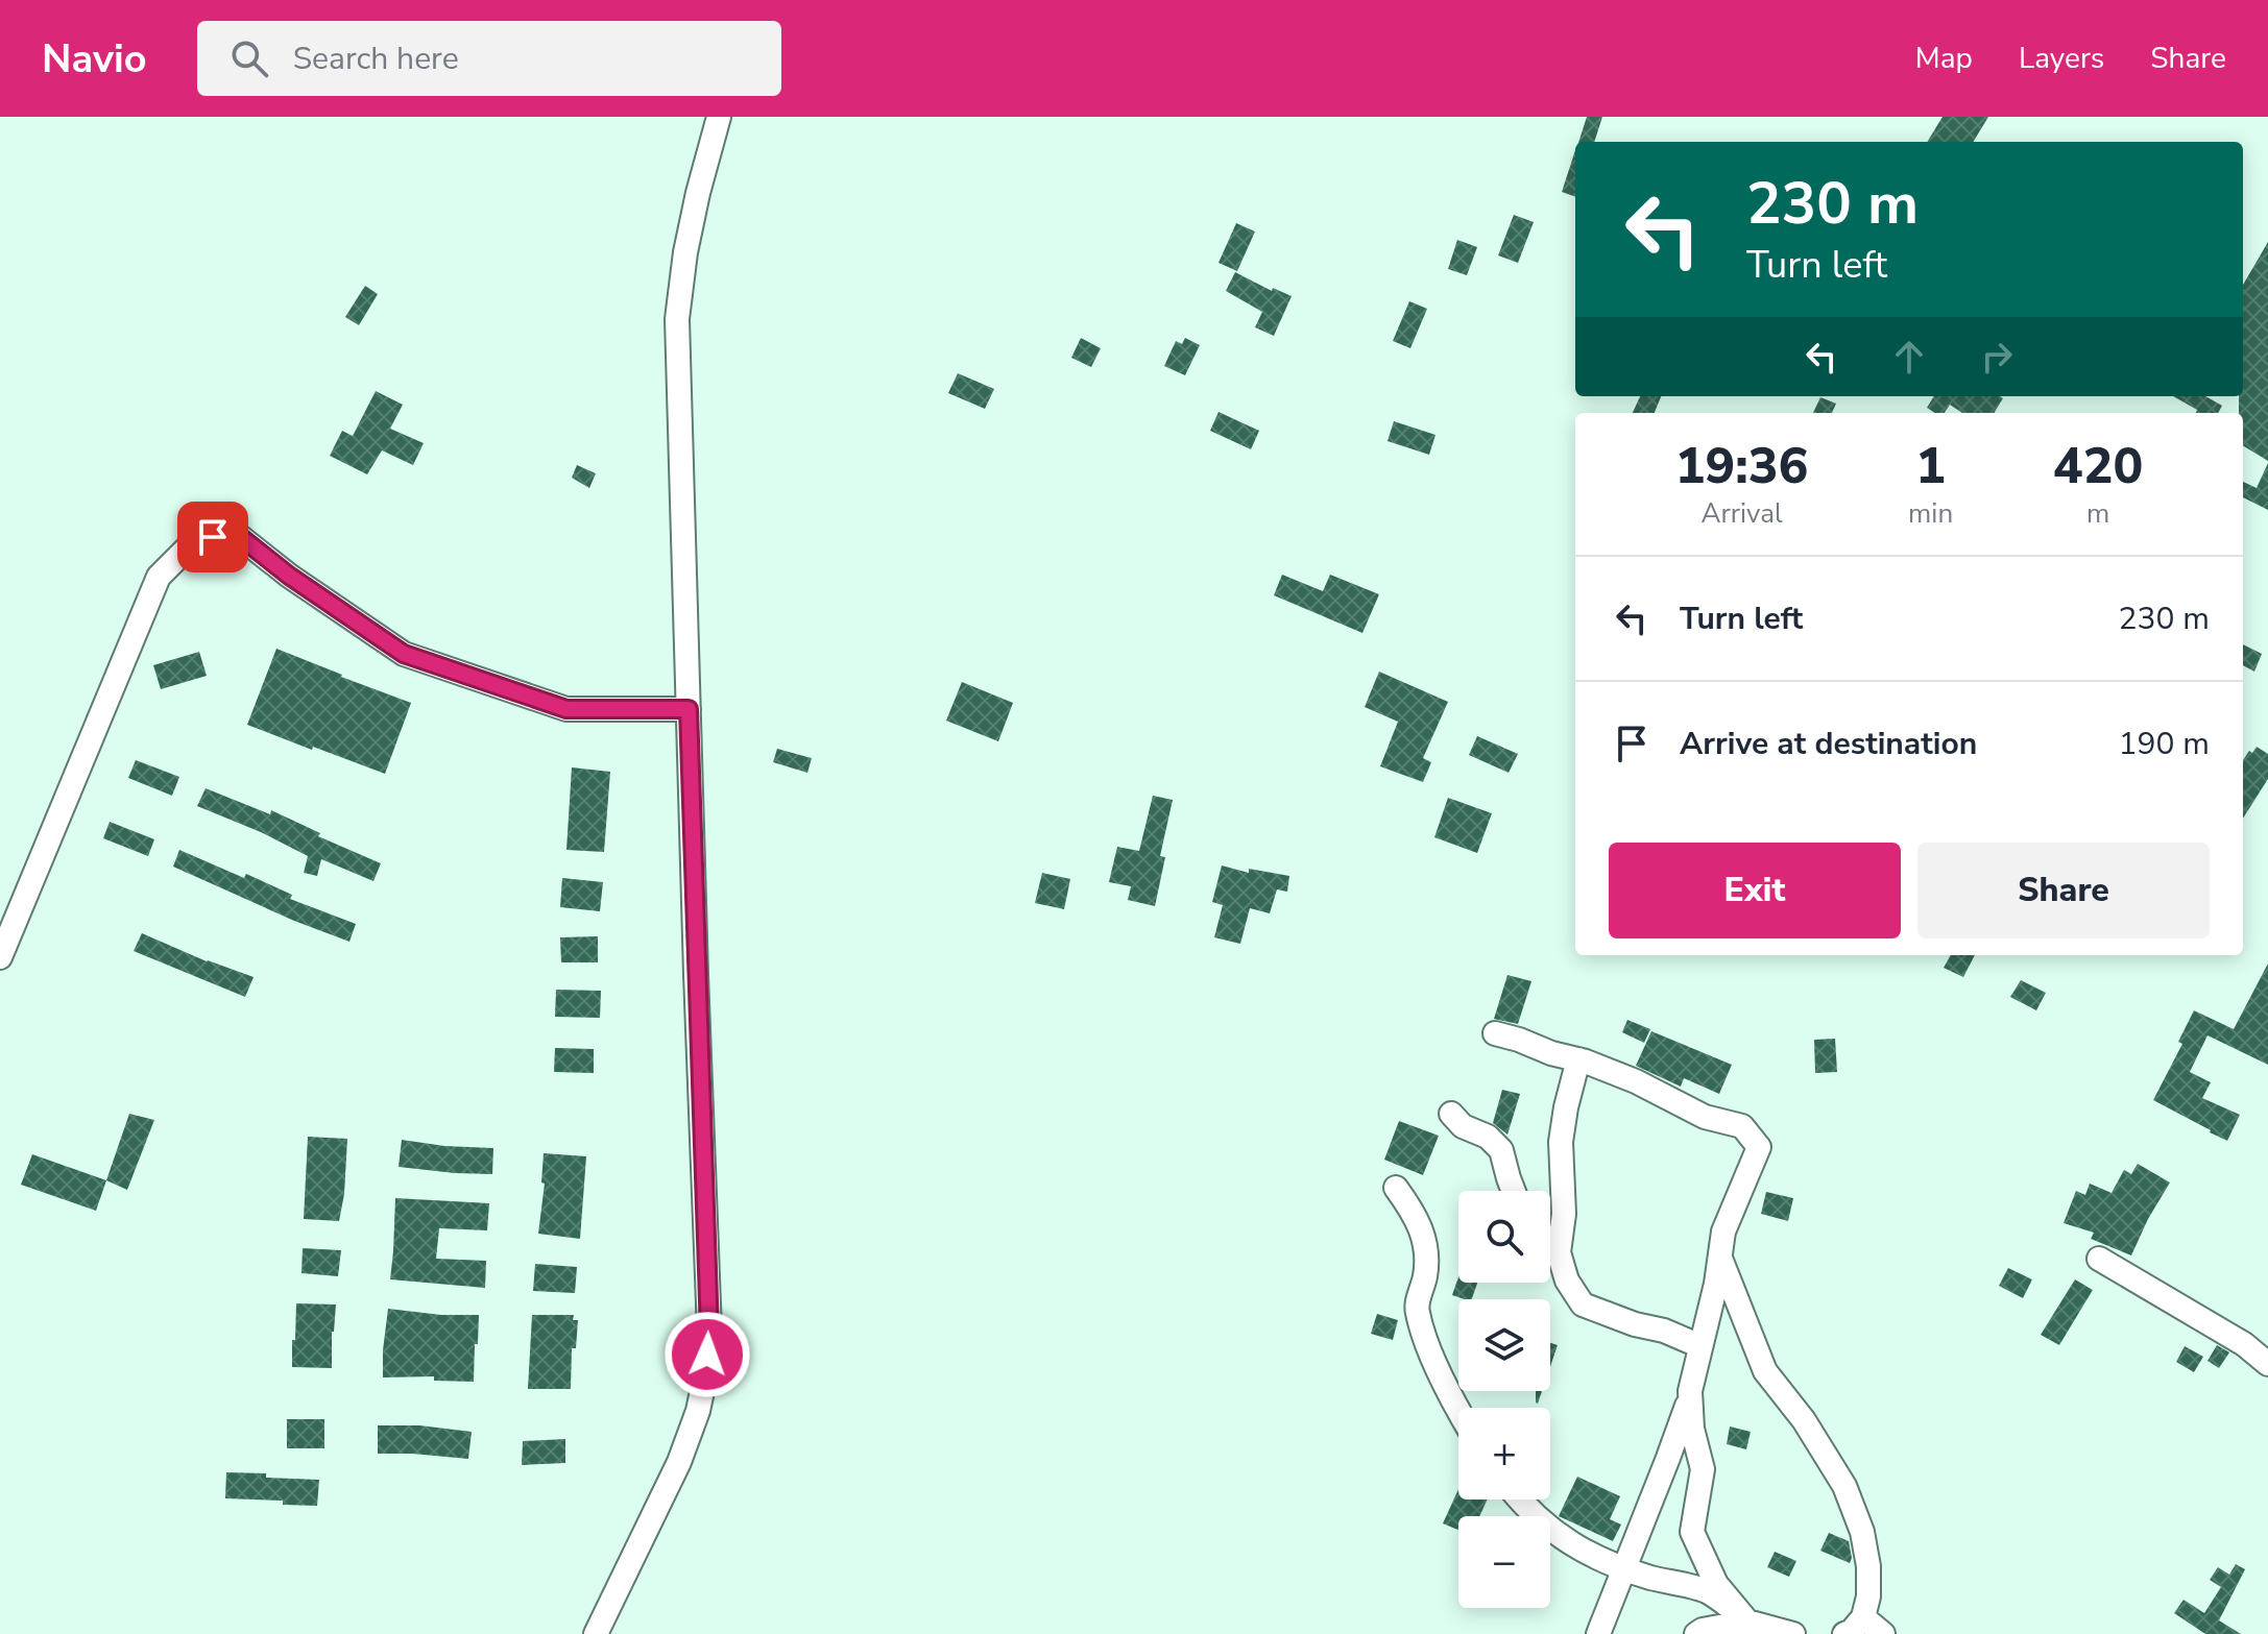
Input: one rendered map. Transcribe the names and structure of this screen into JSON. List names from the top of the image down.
{
  "page": {
    "header": "Navio",
    "search": "Search here",
    "nav": ["Map", "Layers", "Share"],
    "turn": ["230 m", "Turn left"],
    "eta": [
      "19:36",
      "Arrival",
      "1",
      "min",
      "420",
      "m"
    ],
    "list": [
      {
        "name": "Turn left",
        "value": "230 m"
      },
      {
        "name": "Arrive at destination",
        "value": "190 m"
      }
    ],
    "buttons": ["Exit", "Share"],
    "map_buttons": ["+", "−"]
  }
}
